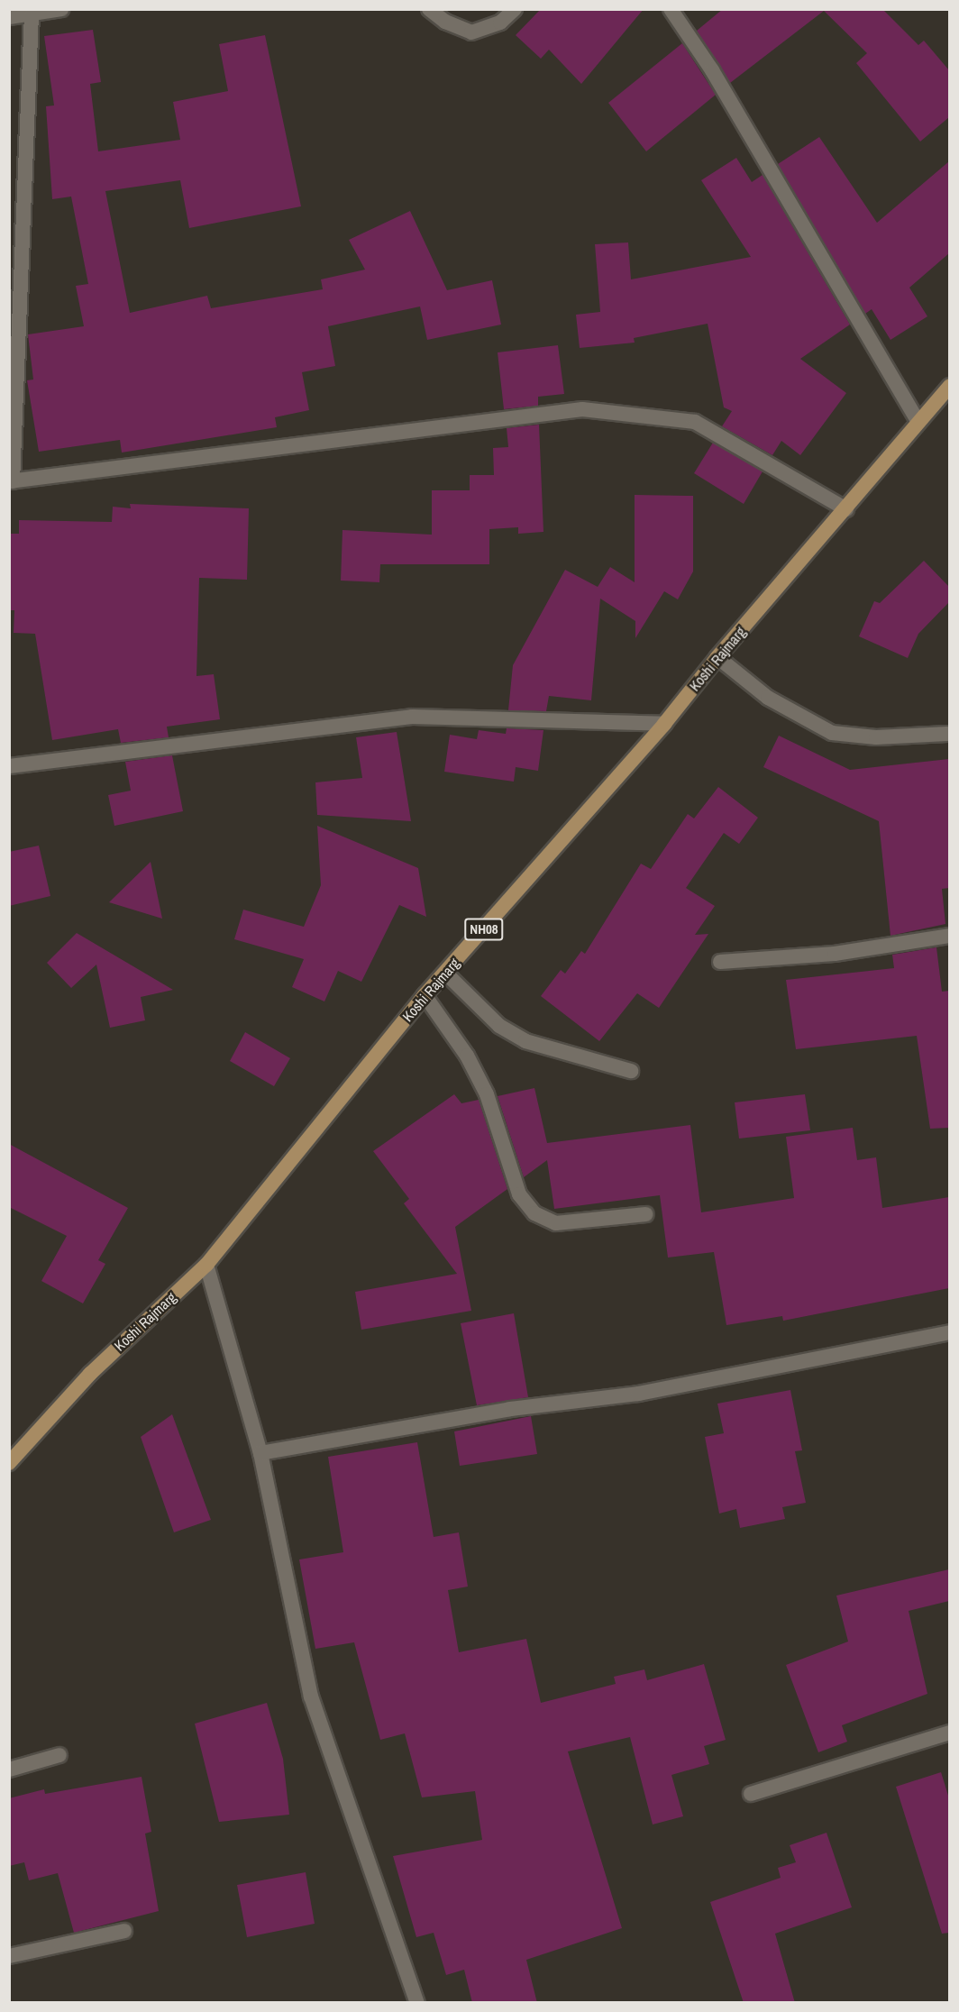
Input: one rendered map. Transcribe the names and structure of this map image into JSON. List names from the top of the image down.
{
  "streets": {
    "main road": ["Koshi Rajmarg", "NH08"]
  }
}
